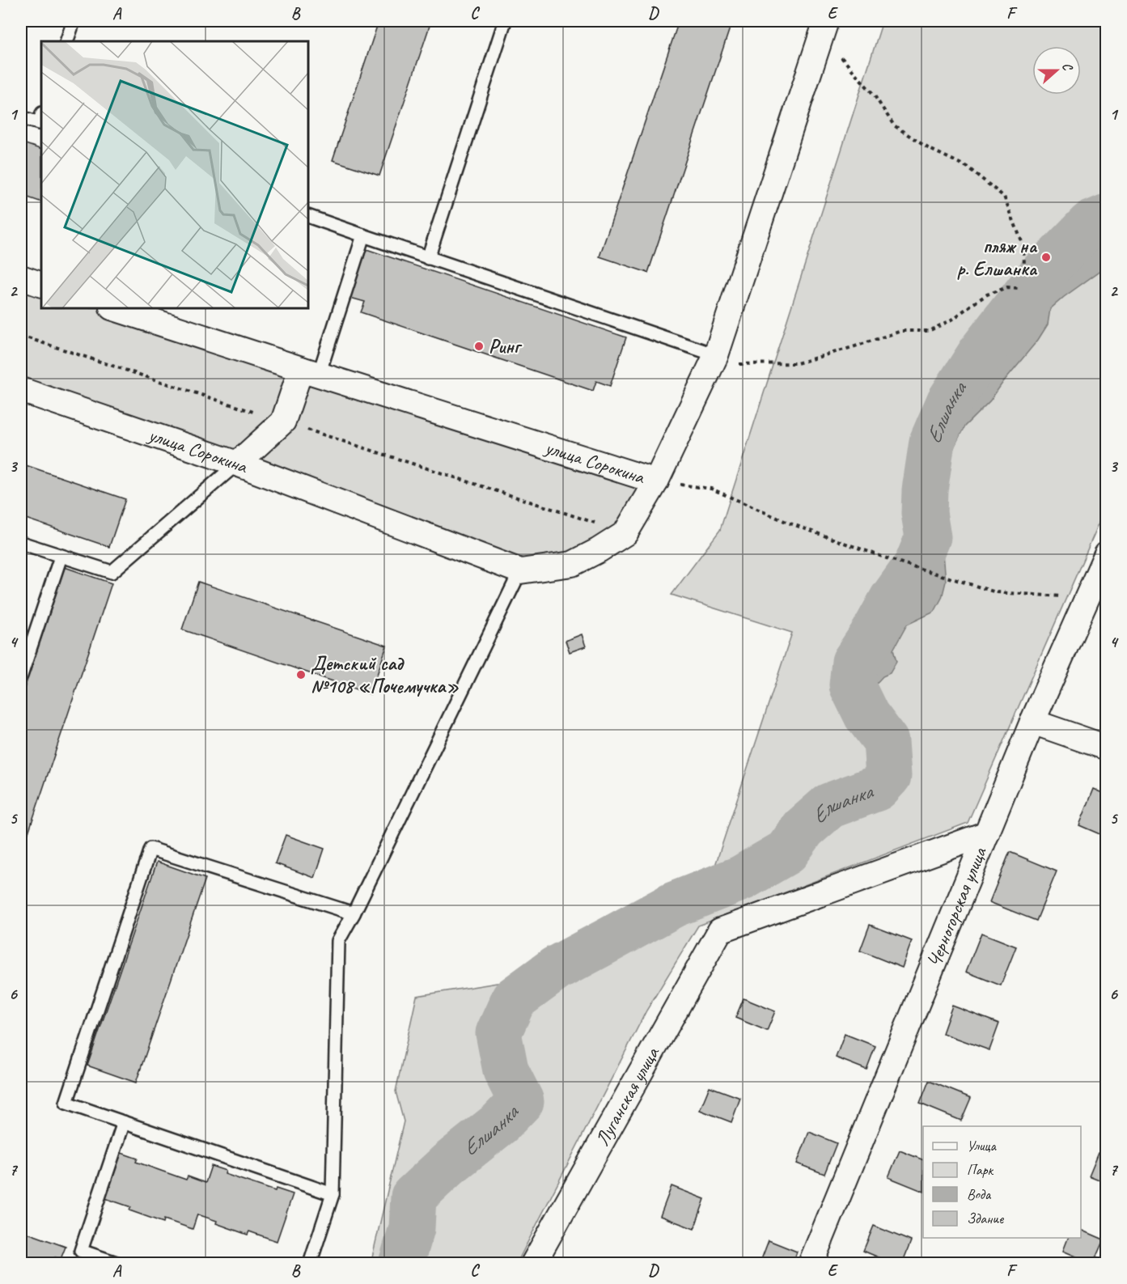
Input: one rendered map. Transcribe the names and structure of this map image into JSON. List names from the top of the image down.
{
  "streets": {
    "street": ["улица Сорокина", "Черногорская улица", "Луганская улица"]
  },
  "crossings": [
    ["Черногорская улица", "Луганская улица"]
  ],
  "water": ["Елшанка"],
  "places": ["пляж на р. Елшанка", "Ринг", "Детский сад №108 «Почемучка»"],
  "legend": [
    "Улица",
    "Парк",
    "Вода",
    "Здание"
  ],
  "north": "right",
  "grid": {
    "columns": [
      "A",
      "B",
      "C",
      "D",
      "E",
      "F"
    ],
    "rows": [
      "1",
      "2",
      "3",
      "4",
      "5",
      "6",
      "7"
    ]
  }
}
